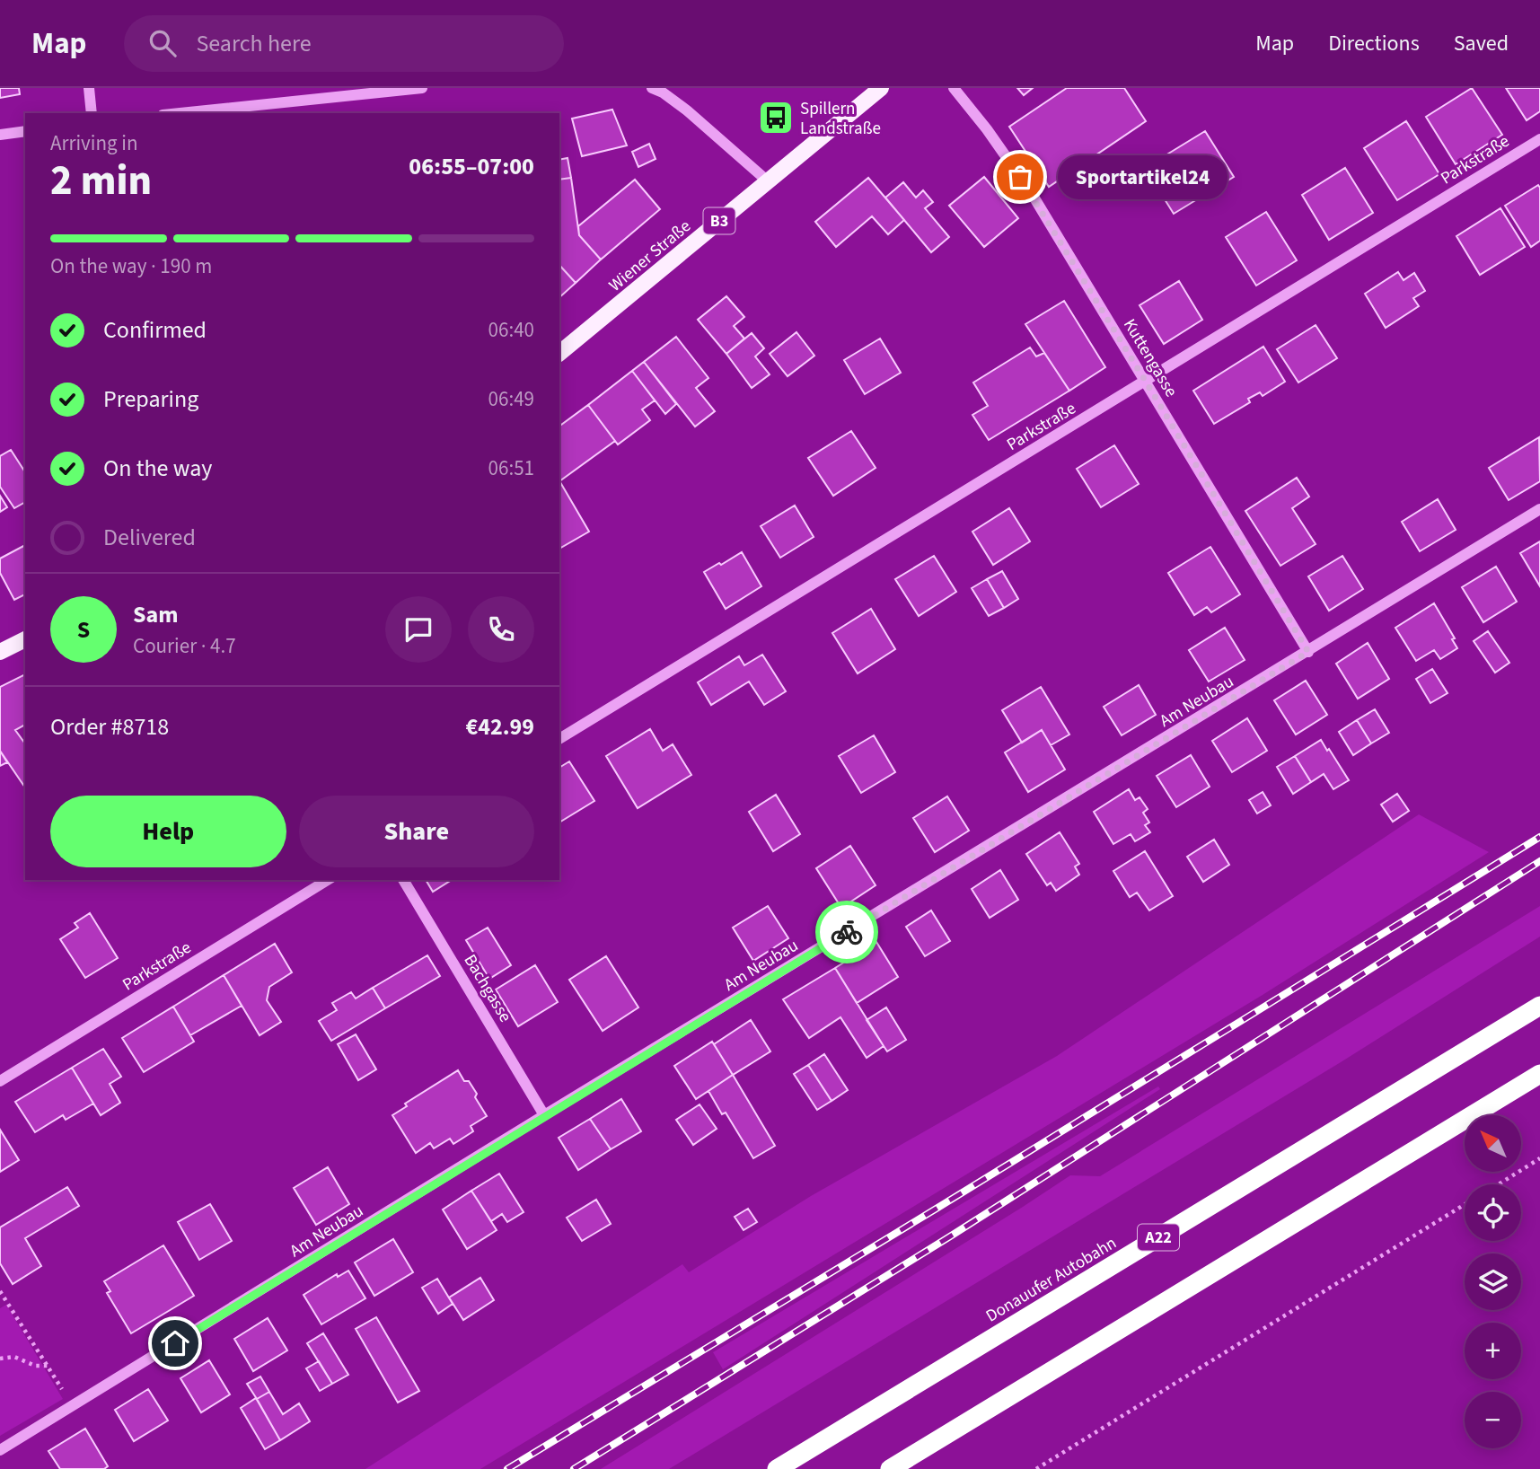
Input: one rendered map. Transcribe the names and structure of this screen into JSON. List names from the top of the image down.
{
  "streets": {
    "highway": ["A22", "Donauufer Autobahn"],
    "main road": ["B3", "Wiener Straße"],
    "street": [
      "Parkstraße",
      "Kuttengasse",
      "Am Neubau",
      "Bachgasse"
    ]
  },
  "crossings": [
    ["Parkstraße", "Kuttengasse"],
    ["Kuttengasse", "Am Neubau"],
    ["Am Neubau", "Bachgasse"]
  ],
  "places": {
    "bus stop": ["Spillern Landstraße"],
    "other": ["Sportartikel24"]
  },
  "north": "top left",
  "page": {
    "header": "Map",
    "search": "Search here",
    "nav": ["Map", "Directions", "Saved"],
    "heading": ["2 min", "Arriving in", "06:55–07:00"],
    "panel": [
      "Sam",
      "Courier · 4.7",
      "Order #8718",
      "€42.99"
    ],
    "bubble": "Sportartikel24",
    "bar": "On the way · 190 m",
    "list": [
      ["Confirmed", "06:40"],
      ["Preparing", "06:49"],
      ["On the way", "06:51"],
      "Delivered"
    ],
    "round": "S",
    "buttons": ["Help", "Share"],
    "map_buttons": ["+", "−"]
  }
}
